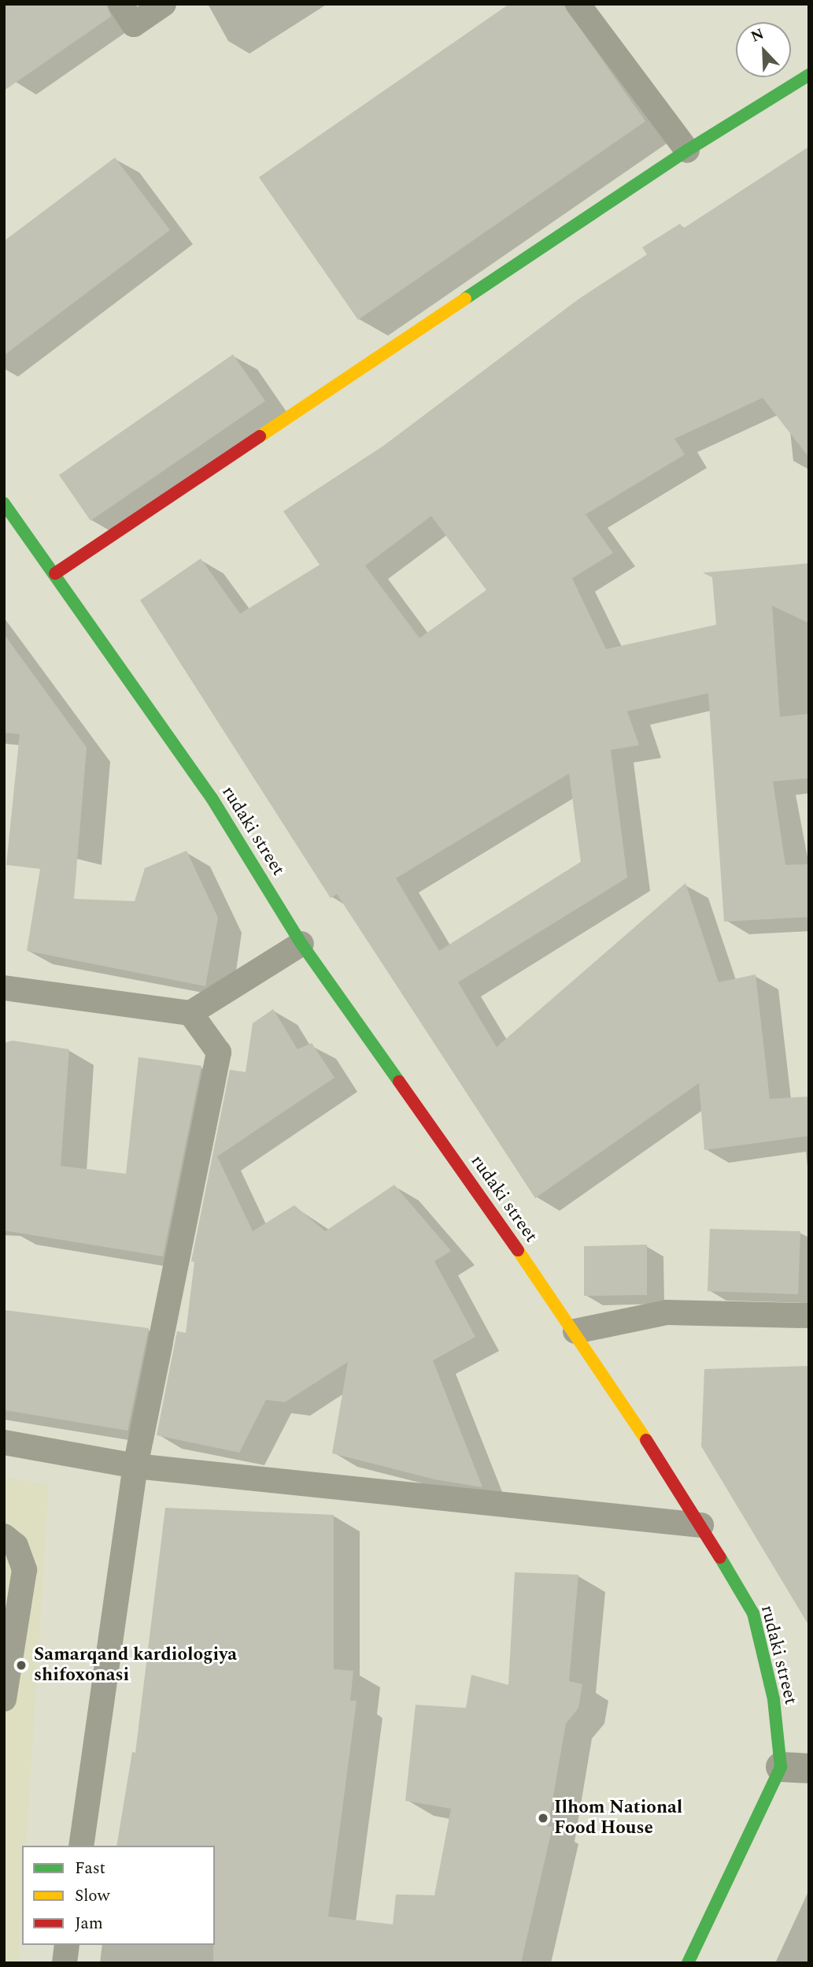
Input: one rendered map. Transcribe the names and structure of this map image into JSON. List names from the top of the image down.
{
  "streets": {
    "street": ["rudaki street"]
  },
  "places": ["Samarqand kardiologiya shifoxonasi", "Ilhom National Food House"],
  "legend": ["Fast", "Slow", "Jam"],
  "north": "top left"
}
